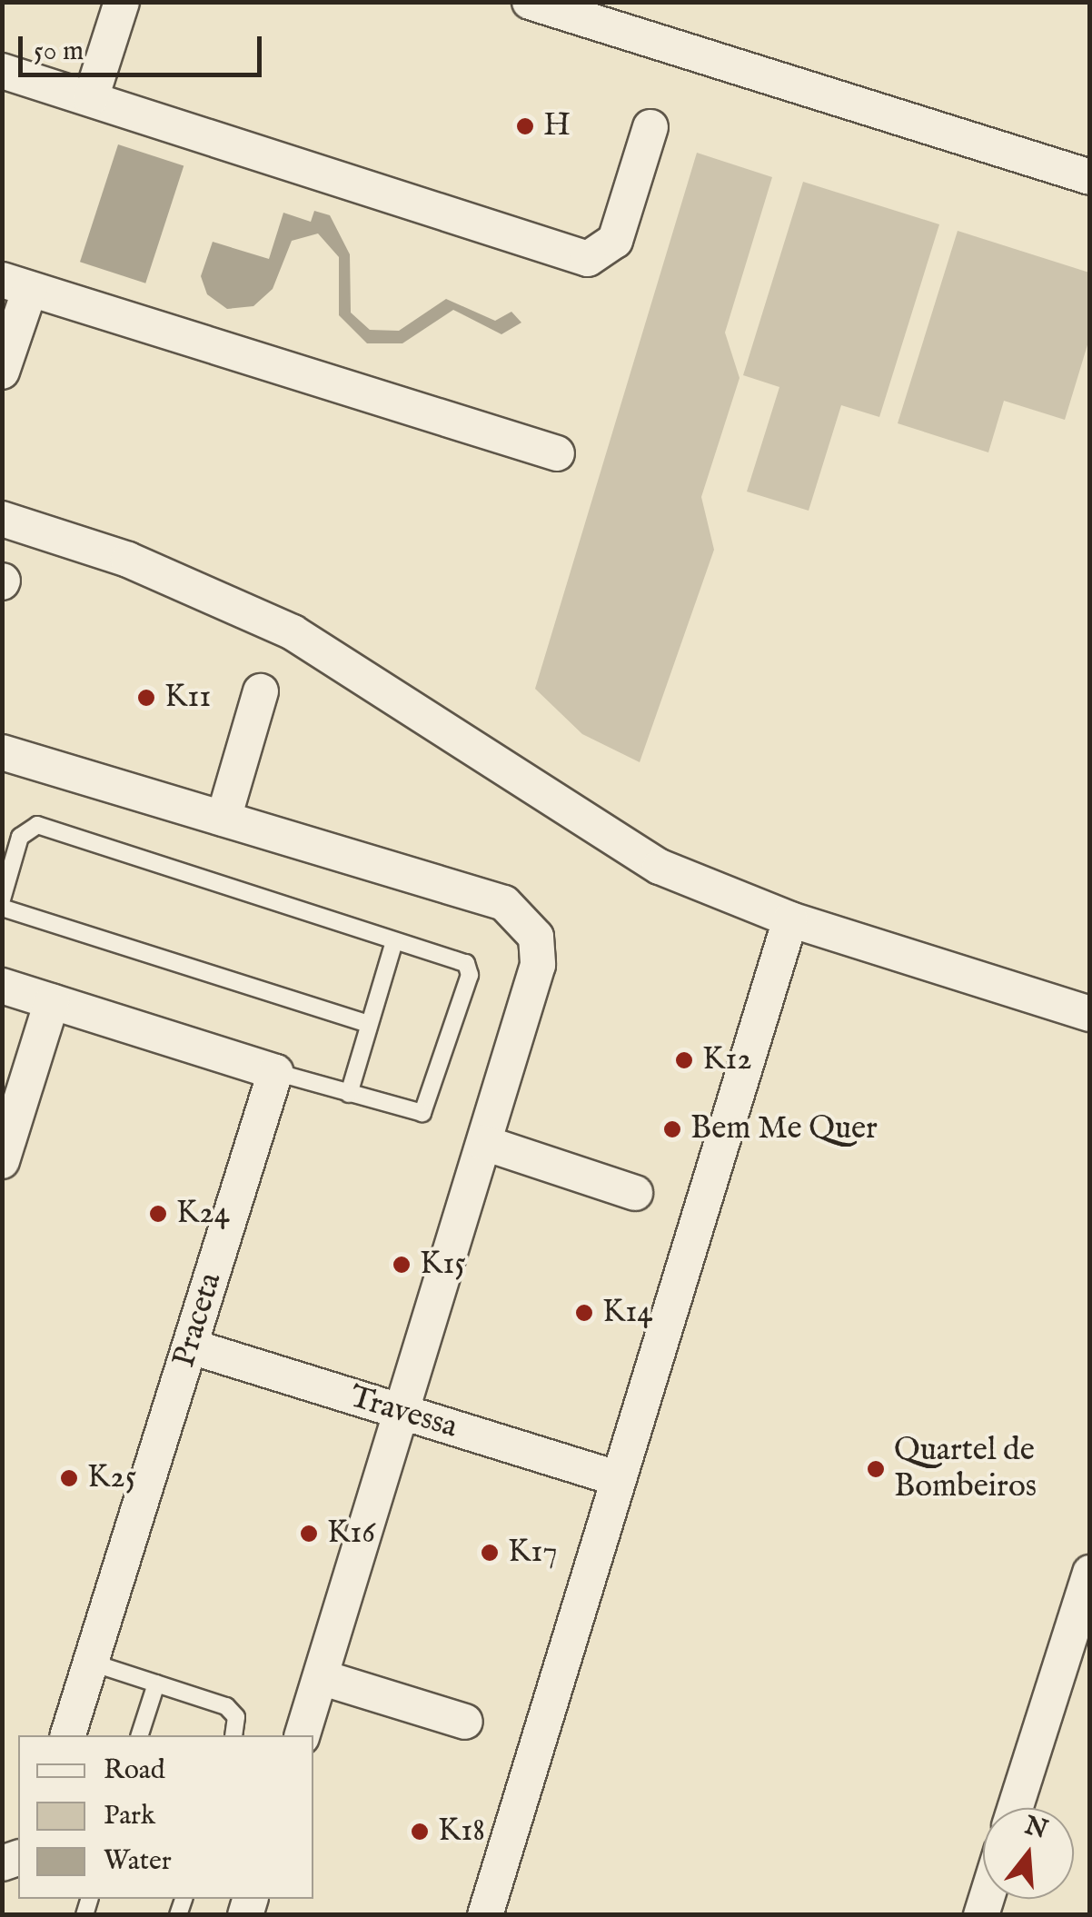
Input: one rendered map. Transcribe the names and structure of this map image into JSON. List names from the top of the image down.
{
  "streets": {
    "street": ["Praceta", "Travessa"]
  },
  "crossings": [
    ["Praceta", "Travessa"]
  ],
  "places": [
    "H",
    "K11",
    "K12",
    "Bem Me Quer",
    "K24",
    "K15",
    "K14",
    "Quartel de Bombeiros",
    "K25",
    "K16",
    "K17",
    "K18"
  ],
  "legend": ["Road", "Park", "Water"],
  "scale_bar": "50 m",
  "north": "top"
}
